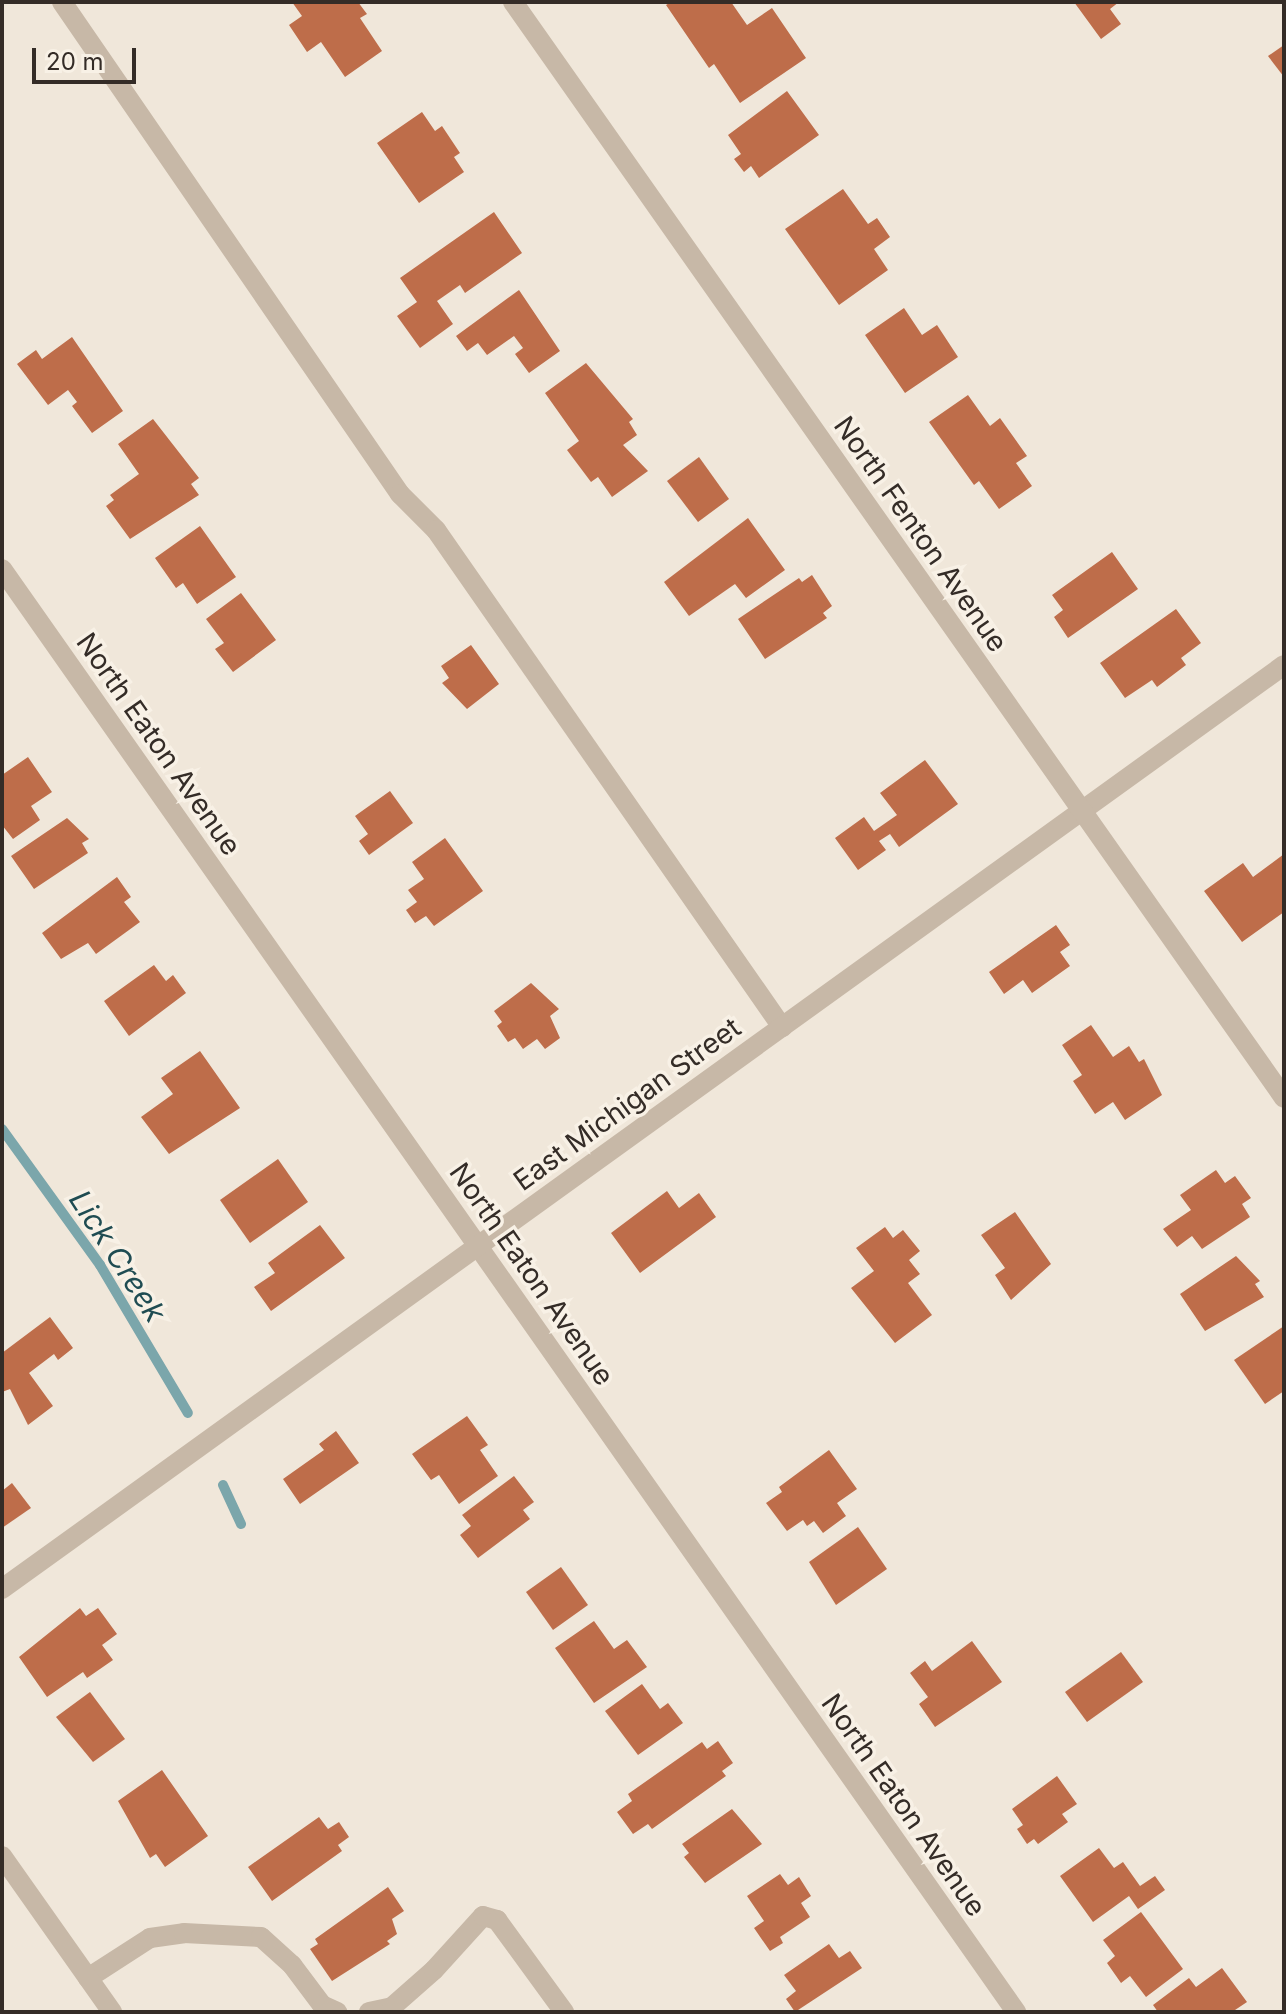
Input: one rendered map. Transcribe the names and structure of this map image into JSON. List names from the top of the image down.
{
  "streets": {
    "street": ["North Fenton Avenue", "North Eaton Avenue", "East Michigan Street"]
  },
  "crossings": [
    ["North Fenton Avenue", "East Michigan Street"],
    ["North Eaton Avenue", "East Michigan Street"]
  ],
  "water": ["Lick Creek"],
  "scale_bar": "20 m"
}
